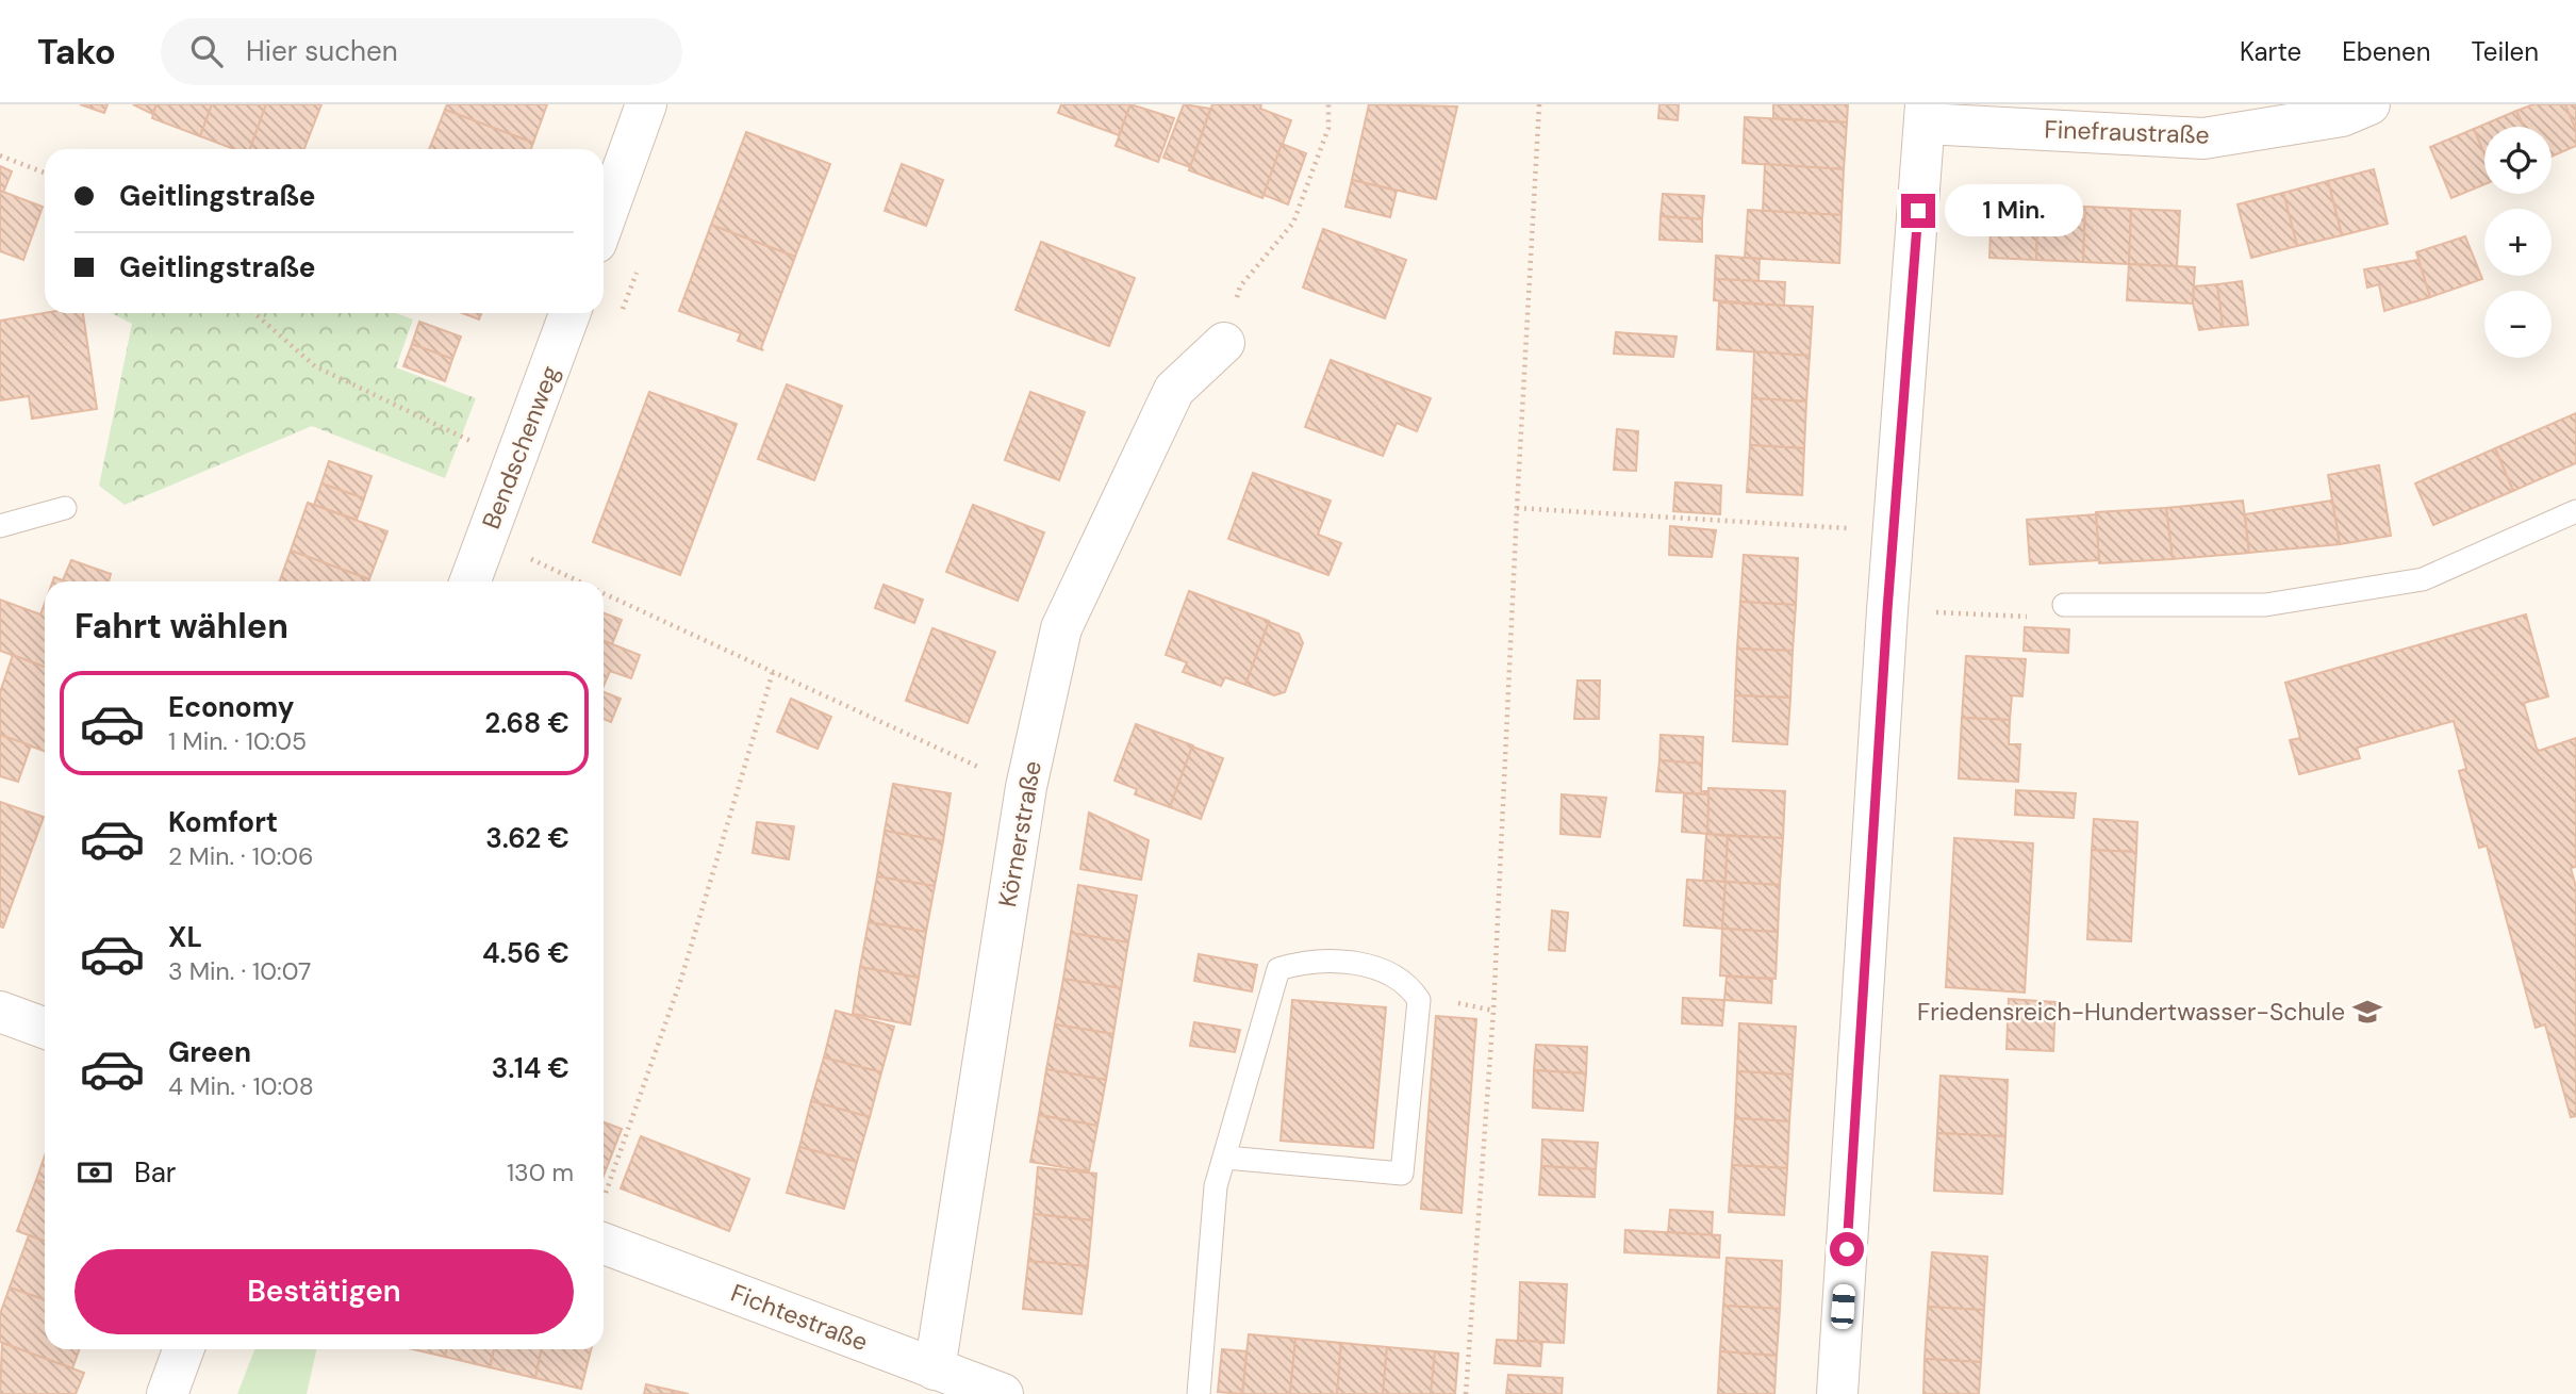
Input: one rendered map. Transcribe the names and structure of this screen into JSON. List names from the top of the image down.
{
  "streets": {
    "street": [
      "Finefraustraße",
      "Bendschenweg",
      "Körnerstraße",
      "Fichtestraße"
    ]
  },
  "crossings": [
    ["Körnerstraße", "Fichtestraße"]
  ],
  "places": {
    "school or university": ["Friedensreich-Hundertwasser-Schule"]
  },
  "page": {
    "header": "Tako",
    "search": "Hier suchen",
    "nav": ["Karte", "Ebenen", "Teilen"],
    "map_buttons": ["+", "−"],
    "banner": ["Geitlingstraße", "Geitlingstraße"],
    "bubble": "1 Min.",
    "heading": "Fahrt wählen",
    "list": [
      {
        "name": "Economy",
        "note": "1 Min. · 10:05",
        "value": "2.68 €"
      },
      {
        "name": "Komfort",
        "note": "2 Min. · 10:06",
        "value": "3.62 €"
      },
      {
        "name": "XL",
        "note": "3 Min. · 10:07",
        "value": "4.56 €"
      },
      {
        "name": "Green",
        "note": "4 Min. · 10:08",
        "value": "3.14 €"
      }
    ],
    "pay": ["Bar", "130 m"],
    "buttons": "Bestätigen"
  }
}
